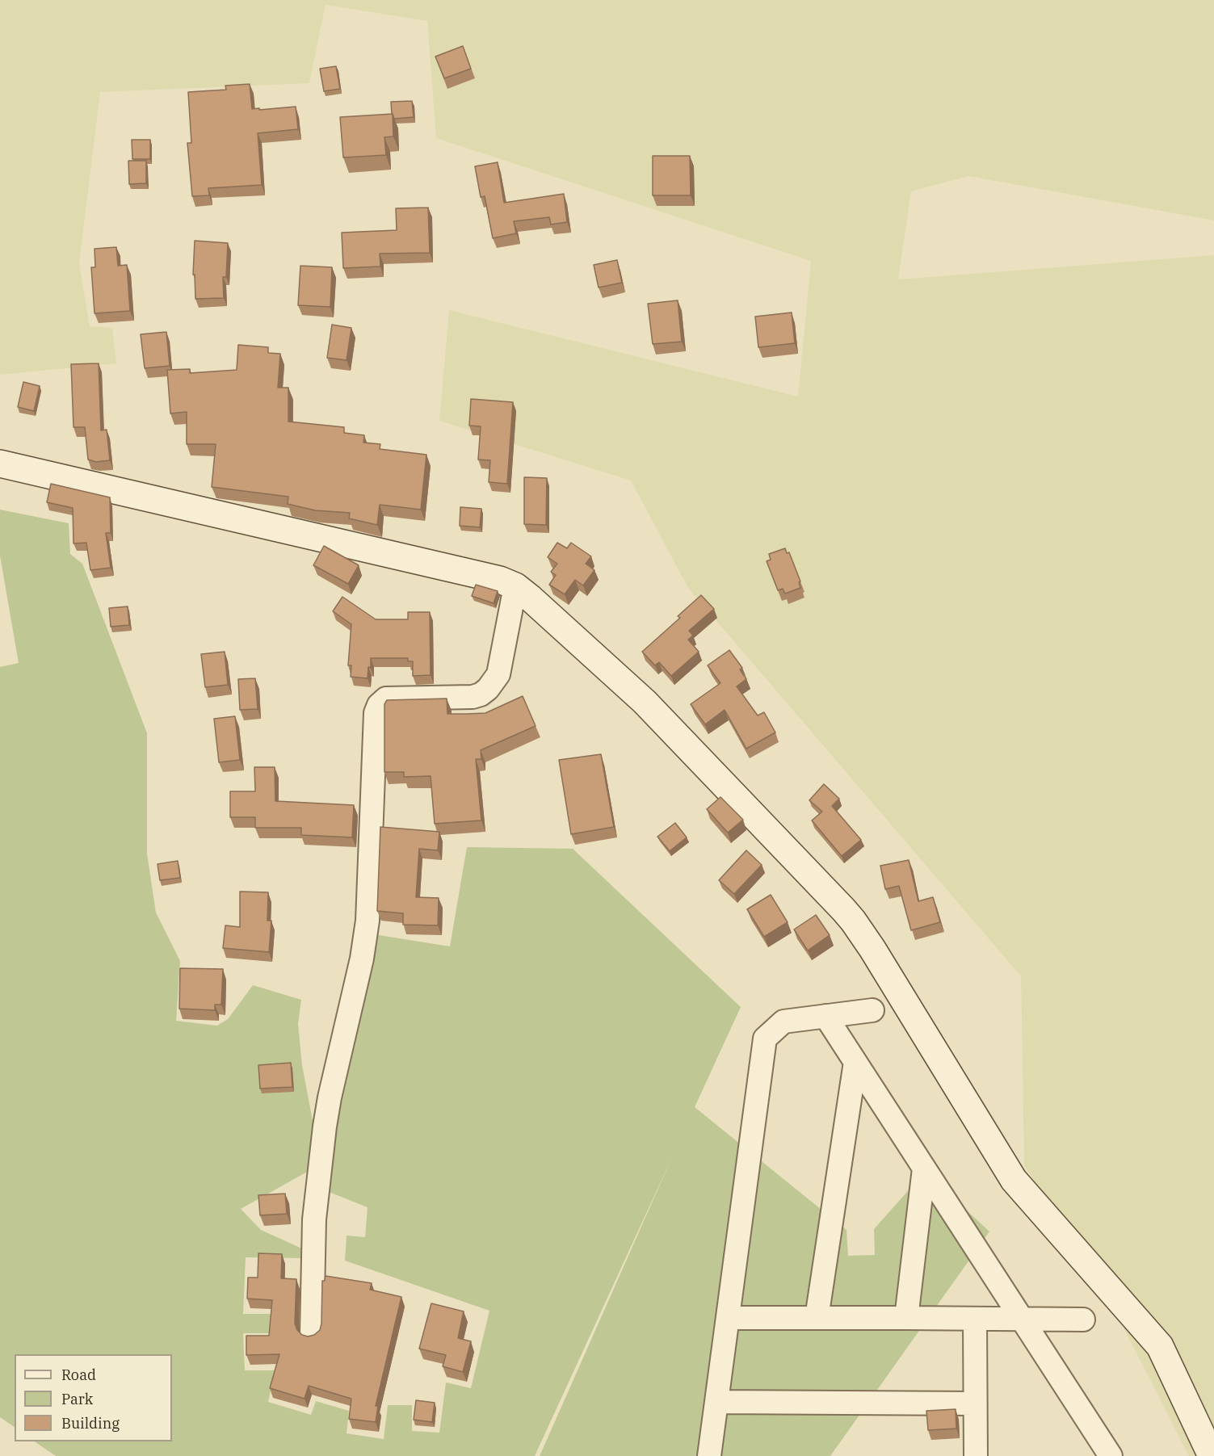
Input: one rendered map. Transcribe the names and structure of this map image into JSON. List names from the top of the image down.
{
  "legend": ["Road", "Park", "Building"]
}
